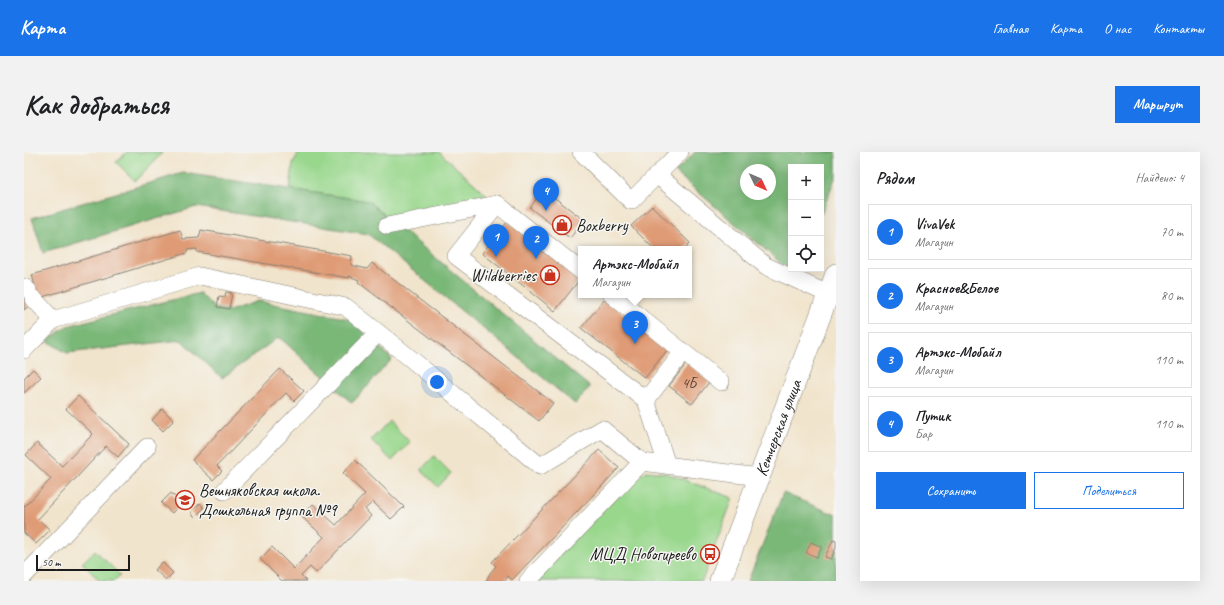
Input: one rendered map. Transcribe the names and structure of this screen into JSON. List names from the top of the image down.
{
  "streets": {
    "main road": ["Кетчерская улица"]
  },
  "places": {
    "shop": ["Boxberry", "Wildberries"],
    "school or university": ["Вешняковская школа. Дошкольная группа №9"],
    "bus stop": ["МЦД Новогиреево"]
  },
  "house_numbers": ["4Б"],
  "scale_bar": "50 m",
  "north": "bottom right",
  "page": {
    "header": "Карта",
    "nav": [
      "Главная",
      "Карта",
      "О нас",
      "Контакты"
    ],
    "buttons": [
      "Маршрут",
      ["Сохранить", "Поделиться"]
    ],
    "title": "Как добраться",
    "heading": ["Рядом", "Найдено: 4"],
    "map_buttons": ["+", "−"],
    "pins": [
      "4",
      "1",
      "2",
      "3"
    ],
    "list": [
      {
        "mark": "1",
        "name": "VivaVek",
        "note": "Магазин",
        "value": "70 m"
      },
      {
        "mark": "2",
        "name": "Красное&Белое",
        "note": "Магазин",
        "value": "80 m"
      },
      {
        "mark": "3",
        "name": "Артэкс-Мобайл",
        "note": "Магазин",
        "value": "110 m"
      },
      {
        "mark": "4",
        "name": "Путик",
        "note": "Бар",
        "value": "110 m"
      }
    ],
    "popup": ["Артэкс-Мобайл", "Магазин"],
    "scale": "50 m"
  }
}
